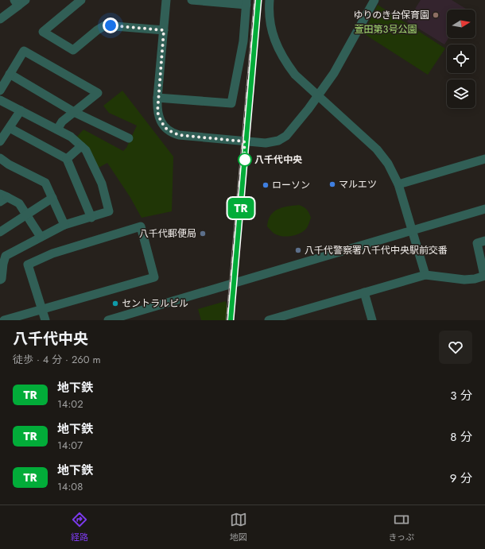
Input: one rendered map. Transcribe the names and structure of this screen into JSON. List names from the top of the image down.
{
  "parks": ["萱田第３号公園"],
  "places": [
    "ゆりのき台保育園",
    "八千代中央",
    "マルエツ",
    "ローソン",
    "八千代郵便局",
    "八千代警察署八千代中央駅前交番",
    "セントラルビル"
  ],
  "lines": ["metro line TR"],
  "north": "right",
  "page": {
    "on_map": "TR",
    "heading": ["八千代中央", "徒歩 · 4 分 · 260 m"],
    "list": [
      {
        "mark": "TR",
        "name": "地下鉄",
        "note": "14:02",
        "value": "3 分"
      },
      {
        "mark": "TR",
        "name": "地下鉄",
        "note": "14:07",
        "value": "8 分"
      },
      {
        "mark": "TR",
        "name": "地下鉄",
        "note": "14:08",
        "value": "9 分"
      }
    ],
    "tabs": ["経路", "地図", "きっぷ"]
  }
}
